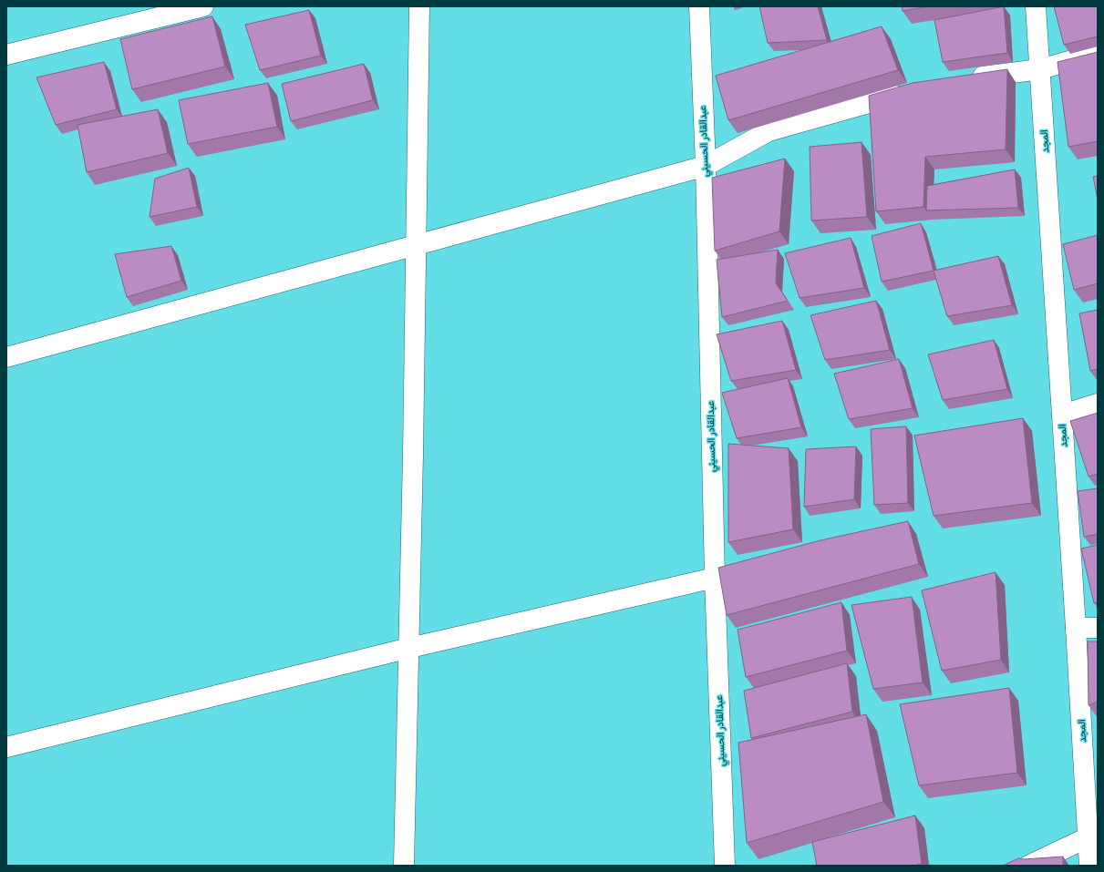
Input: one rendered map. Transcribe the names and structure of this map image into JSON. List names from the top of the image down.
{
  "streets": {
    "street": ["عبدالقادر الحسيني", "المجد"]
  }
}
